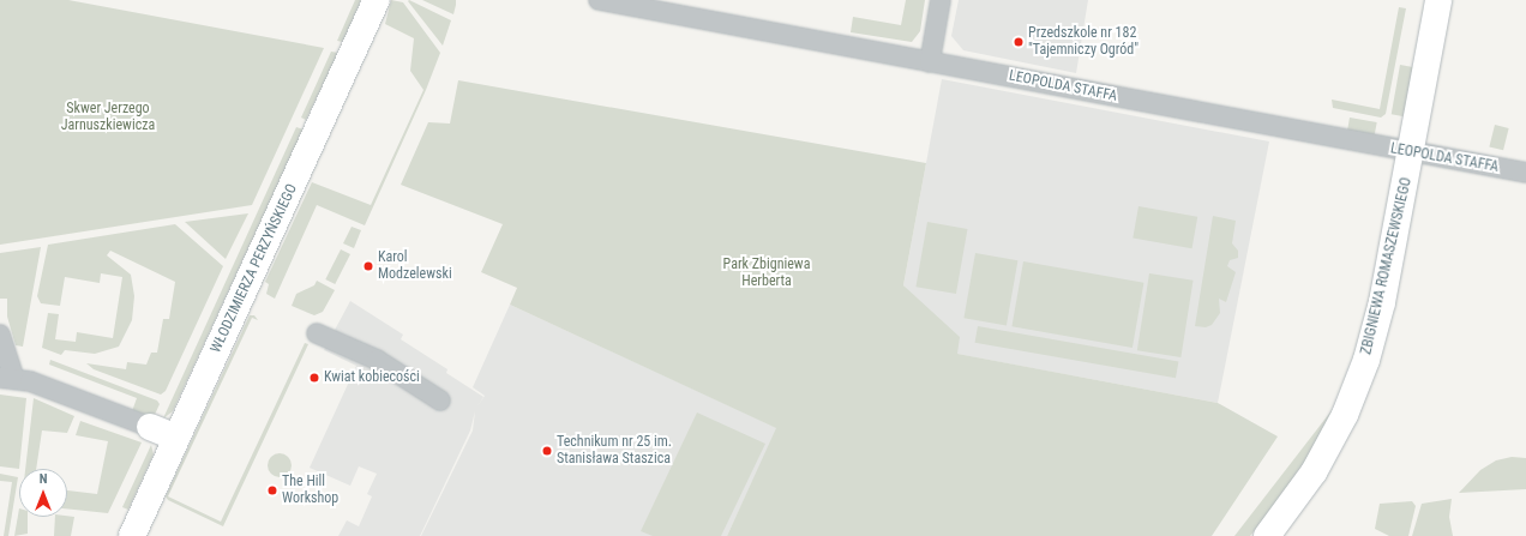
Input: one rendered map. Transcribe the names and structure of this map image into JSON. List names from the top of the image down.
{
  "streets": {
    "street": ["LEOPOLDA STAFFA", "ZBIGNIEWA ROMASZEWSKIEGO", "WŁODZIMIERZA PERZYŃSKIEGO"]
  },
  "crossings": [
    ["LEOPOLDA STAFFA", "ZBIGNIEWA ROMASZEWSKIEGO"]
  ],
  "parks": ["Skwer Jerzego Jarnuszkiewicza", "Park Zbigniewa Herberta"],
  "places": [
    "Przedszkole nr 182 \"Tajemniczy Ogród\"",
    "Karol Modzelewski",
    "Kwiat kobiecości",
    "Technikum nr 25 im. Stanisława Staszica",
    "The Hill Workshop"
  ],
  "north": "top"
}
